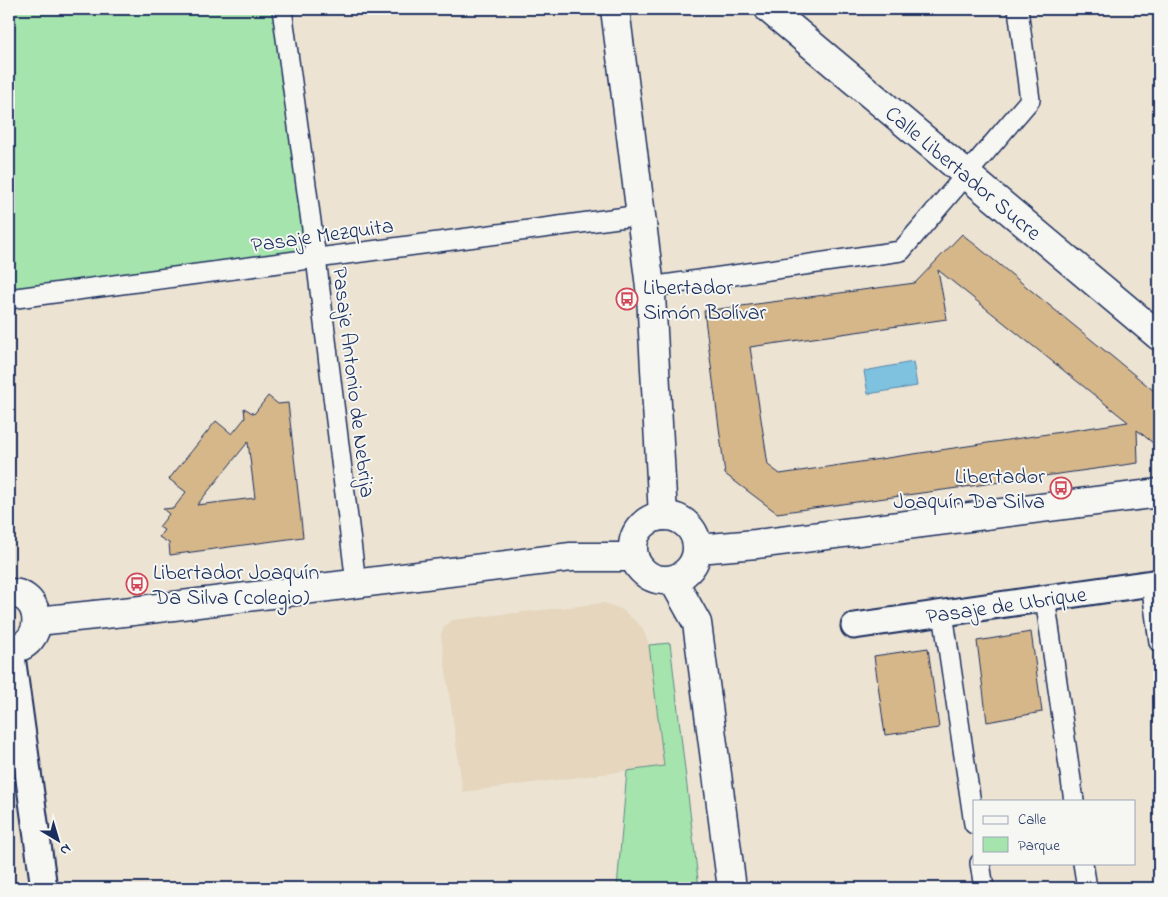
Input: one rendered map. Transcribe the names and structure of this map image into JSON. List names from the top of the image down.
{
  "streets": {
    "street": [
      "Calle Libertador Sucre",
      "Pasaje Mezquita",
      "Pasaje Antonio de Nebrija",
      "Pasaje de Ubrique"
    ]
  },
  "crossings": [
    ["Pasaje Mezquita", "Pasaje Antonio de Nebrija"]
  ],
  "places": {
    "bus stop": ["Libertador Simón Bolívar", "Libertador Joaquín Da Silva", "Libertador Joaquín Da Silva (colegio)"]
  },
  "legend": ["Calle", "Parque"],
  "north": "bottom right"
}
